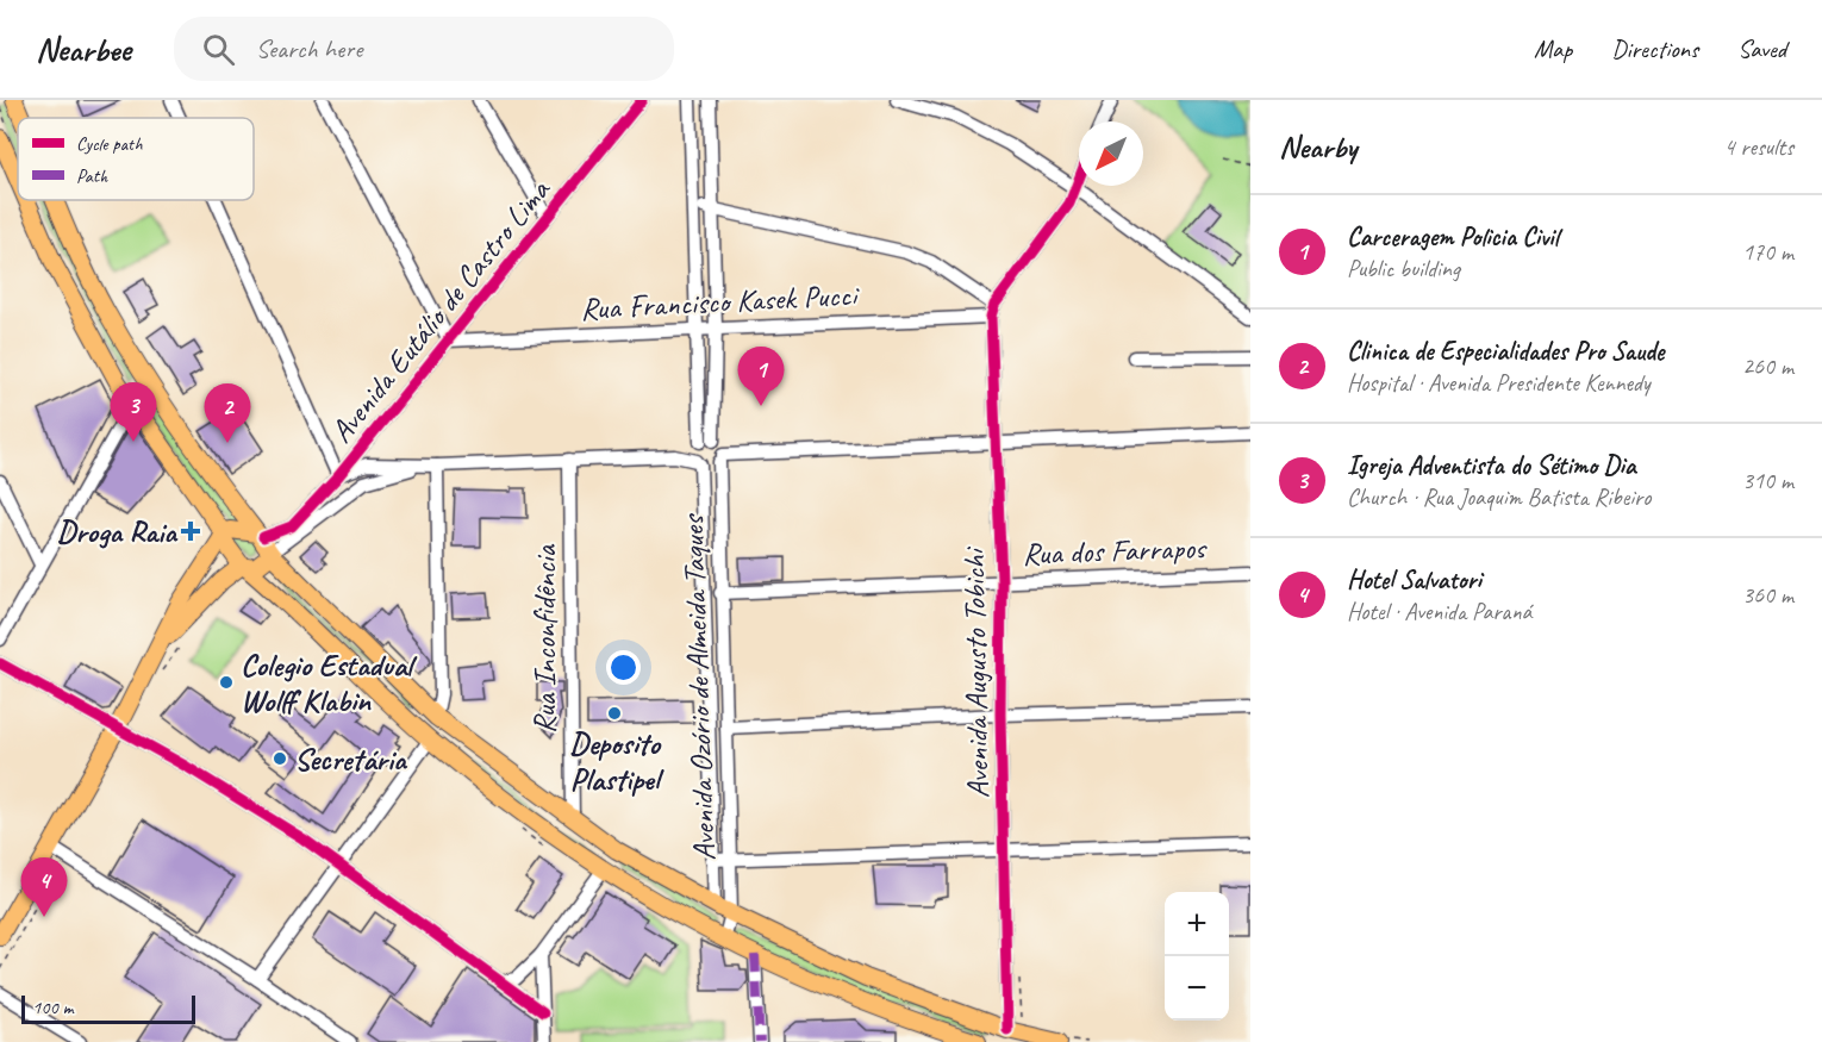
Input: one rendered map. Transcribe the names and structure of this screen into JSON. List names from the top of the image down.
{
  "streets": {
    "street": [
      "Rua Francisco Kasek Pucci",
      "Avenida Eutálio de Castro Lima",
      "Rua dos Farrapos",
      "Rua Inconfidência",
      "Avenida Augusto Tobichi",
      "Avenida Ozório de Almeida Taques"
    ]
  },
  "crossings": [
    ["Rua Francisco Kasek Pucci", "Avenida Eutálio de Castro Lima"],
    ["Rua Francisco Kasek Pucci", "Avenida Augusto Tobichi"],
    ["Rua Francisco Kasek Pucci", "Avenida Ozório de Almeida Taques"],
    ["Rua dos Farrapos", "Avenida Augusto Tobichi"],
    ["Rua dos Farrapos", "Avenida Ozório de Almeida Taques"]
  ],
  "places": {
    "health": ["Droga Raia"],
    "other": ["Colegio Estadual Wolff Klabin", "Deposito Plastipel", "Secretária"]
  },
  "legend": ["Cycle path", "Path"],
  "scale_bar": "100 m",
  "north": "bottom left",
  "page": {
    "header": "Nearbee",
    "search": "Search here",
    "nav": ["Map", "Directions", "Saved"],
    "heading": ["Nearby", "4 results"],
    "list": [
      {
        "mark": "1",
        "name": "Carceragem Policia Civil",
        "note": "Public building",
        "value": "170 m"
      },
      {
        "mark": "2",
        "name": "Clinica de Especialidades Pro Saude",
        "note": "Hospital · Avenida Presidente Kennedy",
        "value": "260 m"
      },
      {
        "mark": "3",
        "name": "Igreja Adventista do Sétimo Dia",
        "note": "Church · Rua Joaquim Batista Ribeiro",
        "value": "310 m"
      },
      {
        "mark": "4",
        "name": "Hotel Salvatori",
        "note": "Hotel · Avenida Paraná",
        "value": "360 m"
      }
    ],
    "pins": [
      "1",
      "3",
      "2",
      "4"
    ],
    "map_buttons": ["+", "−"],
    "scale": "100 m"
  }
}
